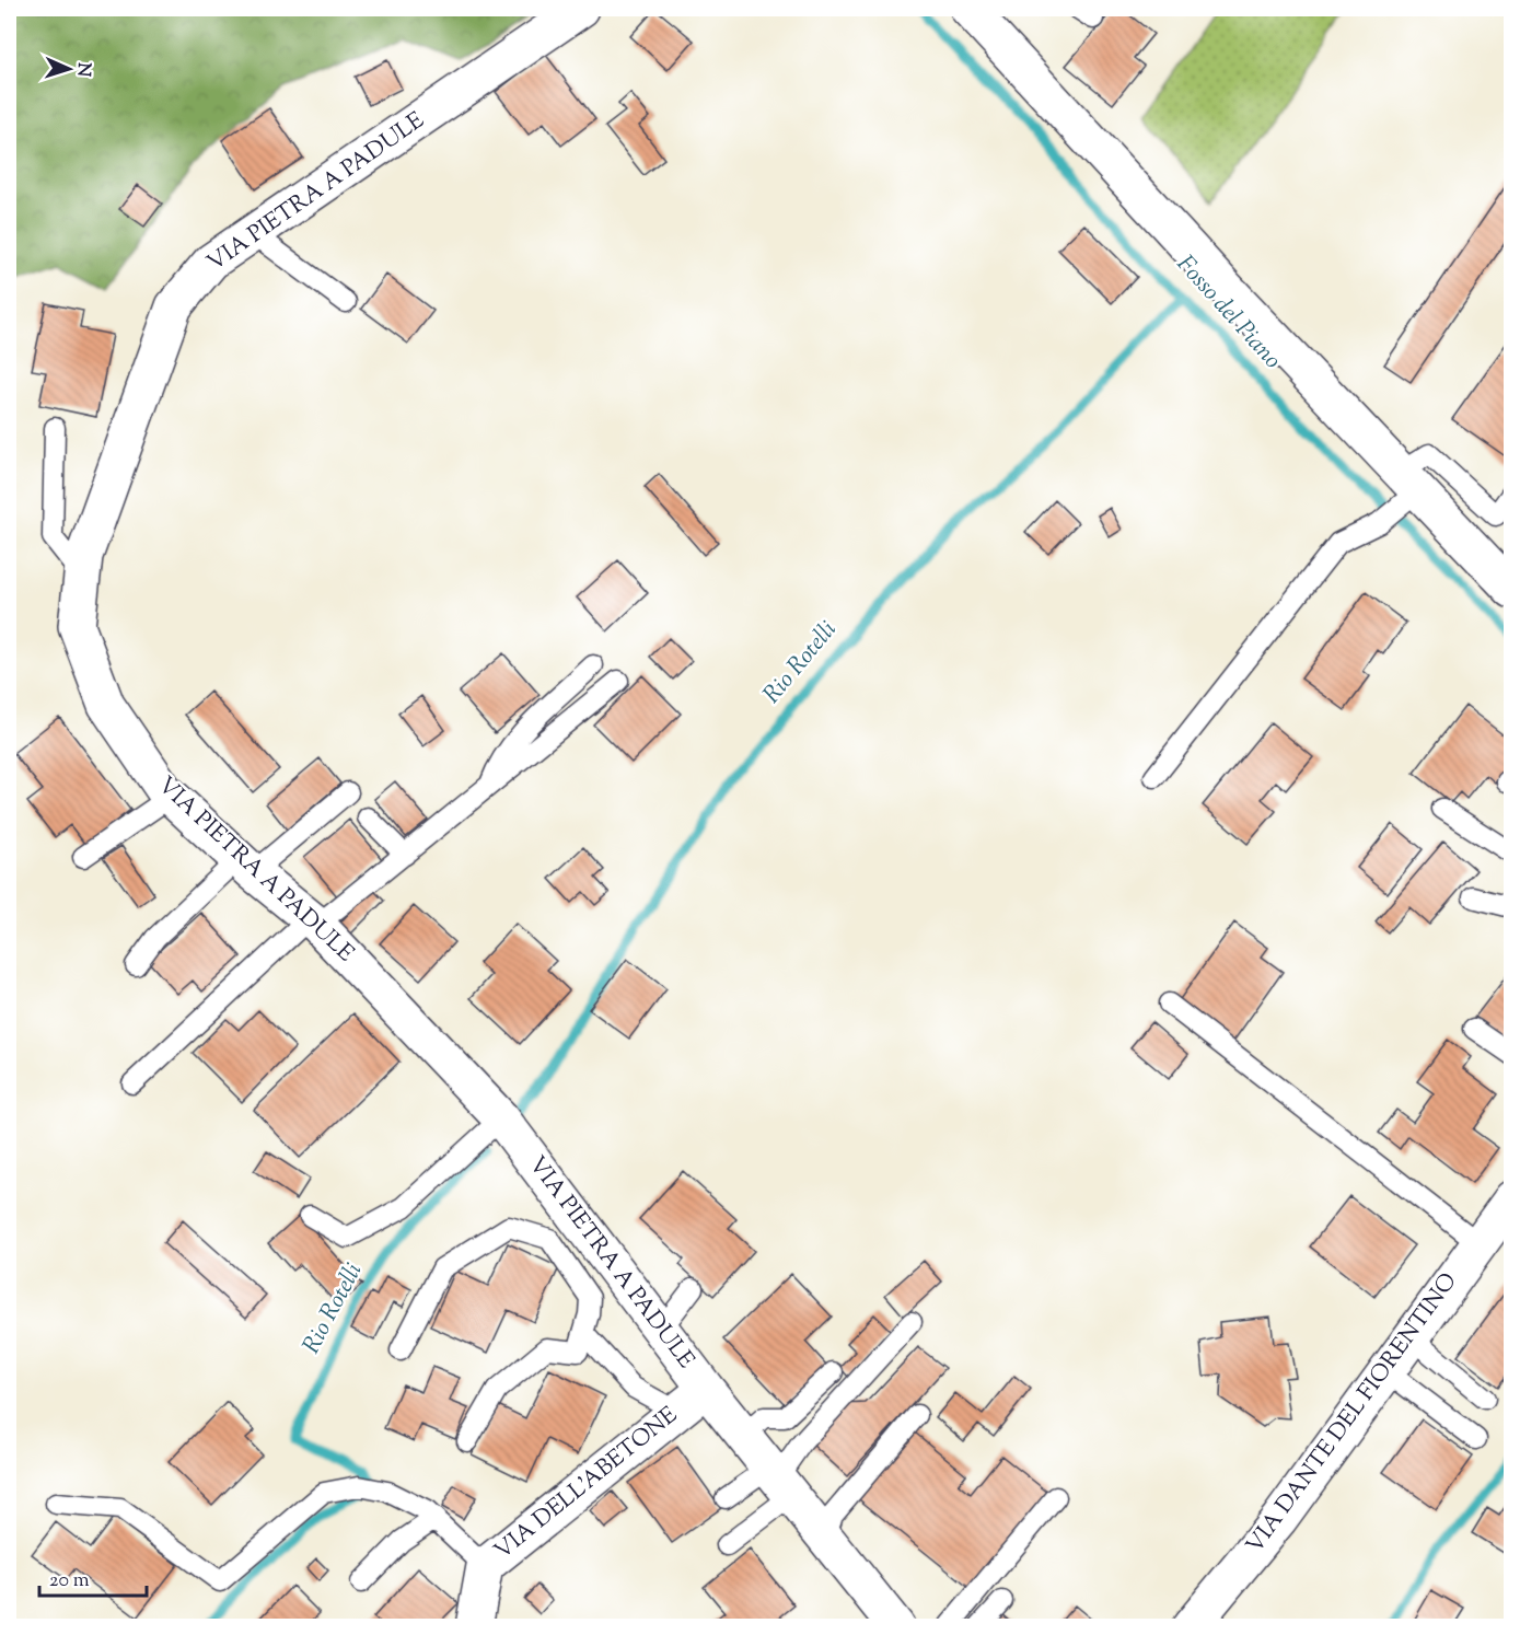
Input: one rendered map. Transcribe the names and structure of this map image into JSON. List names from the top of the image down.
{
  "streets": {
    "street": ["VIA PIETRA A PADULE", "VIA DANTE DEL FIORENTINO", "VIA DELL'ABETONE"]
  },
  "crossings": [
    ["VIA PIETRA A PADULE", "VIA DELL'ABETONE"]
  ],
  "water": ["Fosso del Piano", "Rio Rotelli"],
  "scale_bar": "20 m",
  "north": "right"
}
